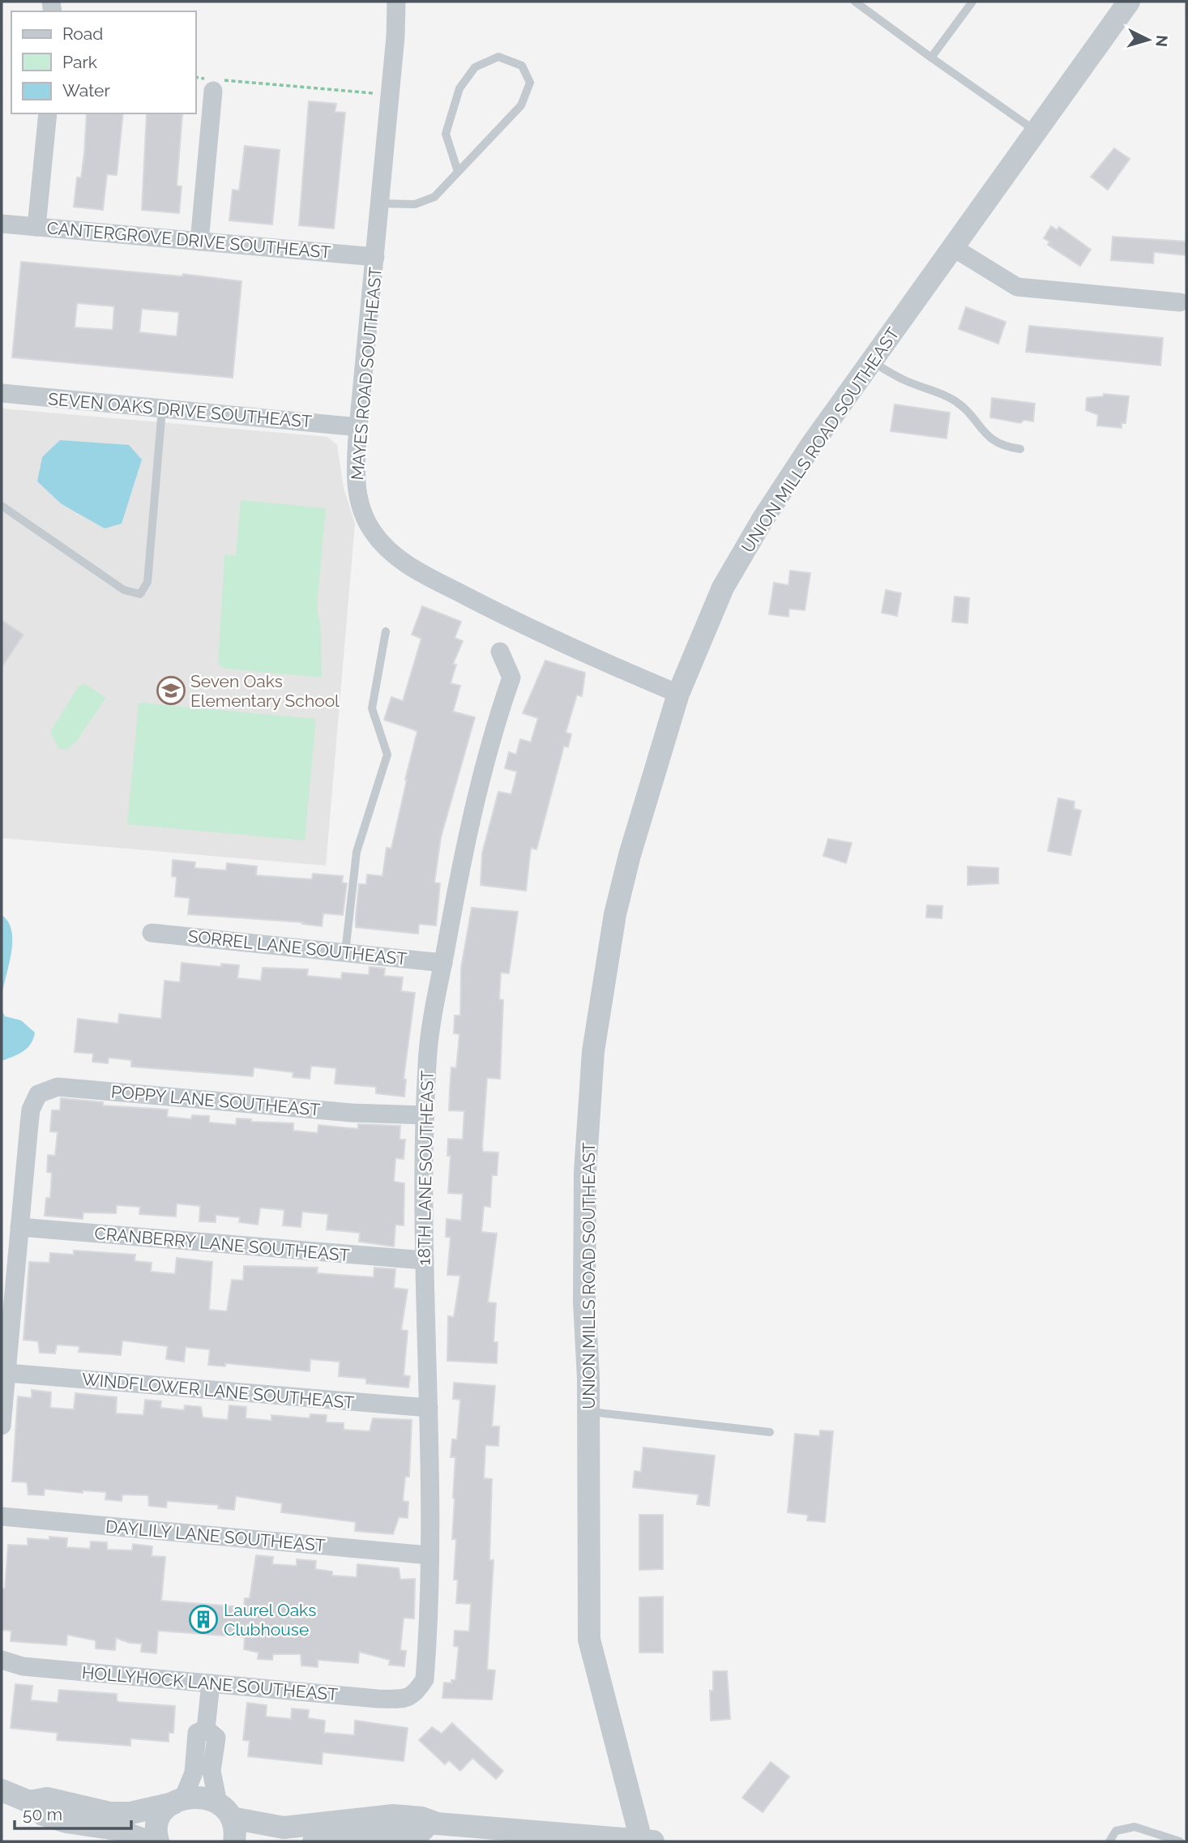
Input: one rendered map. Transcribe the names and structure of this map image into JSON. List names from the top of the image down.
{
  "streets": {
    "street": [
      "CANTERGROVE DRIVE SOUTHEAST",
      "MAYES ROAD SOUTHEAST",
      "SEVEN OAKS DRIVE SOUTHEAST",
      "UNION MILLS ROAD SOUTHEAST",
      "SORREL LANE SOUTHEAST",
      "POPPY LANE SOUTHEAST",
      "18TH LANE SOUTHEAST",
      "CRANBERRY LANE SOUTHEAST",
      "WINDFLOWER LANE SOUTHEAST",
      "DAYLILY LANE SOUTHEAST",
      "HOLLYHOCK LANE SOUTHEAST"
    ]
  },
  "crossings": [
    ["CANTERGROVE DRIVE SOUTHEAST", "MAYES ROAD SOUTHEAST"],
    ["MAYES ROAD SOUTHEAST", "SEVEN OAKS DRIVE SOUTHEAST"],
    ["MAYES ROAD SOUTHEAST", "UNION MILLS ROAD SOUTHEAST"],
    ["SORREL LANE SOUTHEAST", "18TH LANE SOUTHEAST"],
    ["POPPY LANE SOUTHEAST", "18TH LANE SOUTHEAST"],
    ["POPPY LANE SOUTHEAST", "CRANBERRY LANE SOUTHEAST"],
    ["18TH LANE SOUTHEAST", "CRANBERRY LANE SOUTHEAST"],
    ["18TH LANE SOUTHEAST", "WINDFLOWER LANE SOUTHEAST"],
    ["18TH LANE SOUTHEAST", "DAYLILY LANE SOUTHEAST"],
    ["18TH LANE SOUTHEAST", "HOLLYHOCK LANE SOUTHEAST"]
  ],
  "places": {
    "school or university": ["Seven Oaks Elementary School"],
    "building": ["Laurel Oaks Clubhouse"]
  },
  "legend": ["Road", "Park", "Water"],
  "scale_bar": "50 m",
  "north": "right"
}
